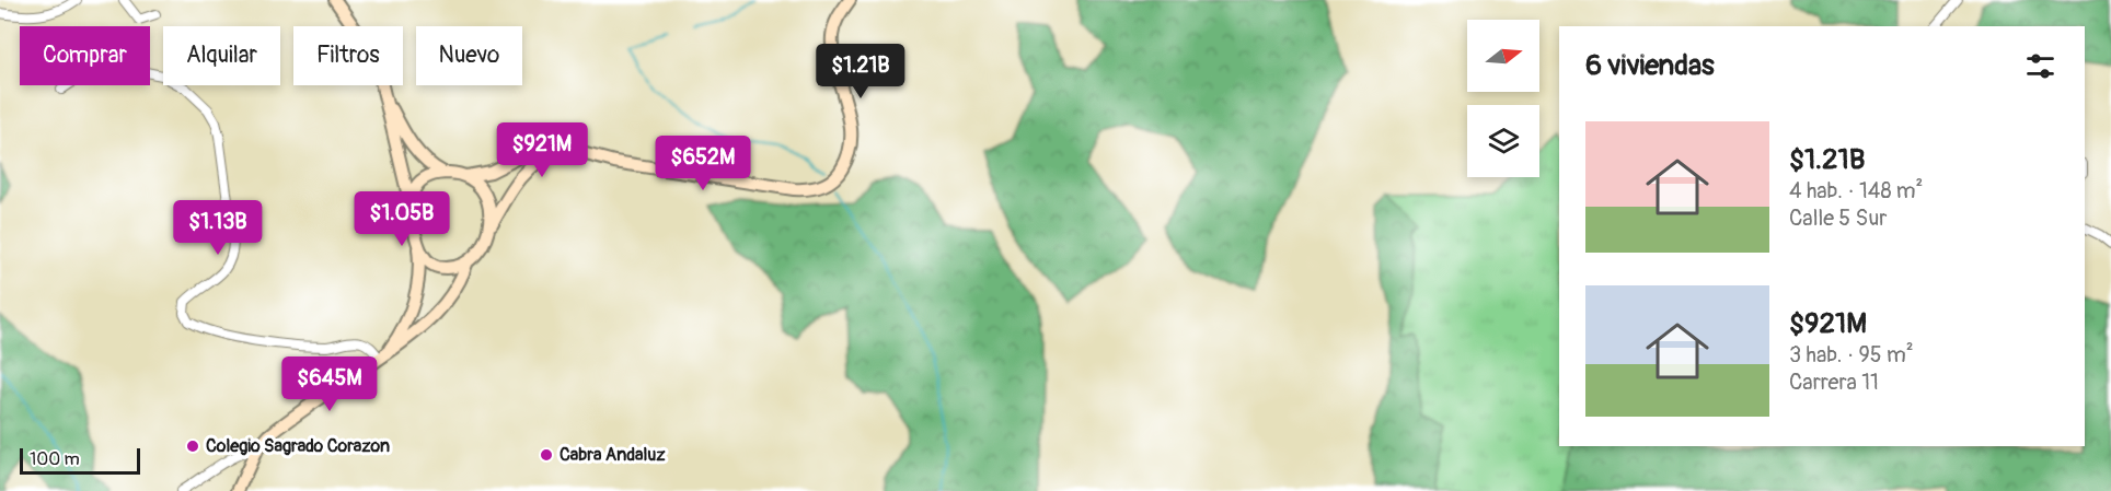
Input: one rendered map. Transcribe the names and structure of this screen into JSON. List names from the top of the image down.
{
  "places": ["Colegio Sagrado Corazon", "Cabra Andaluz"],
  "scale_bar": "100 m",
  "north": "right",
  "page": {
    "chip": [
      "Comprar",
      "Alquilar",
      "Filtros",
      "Nuevo"
    ],
    "heading": "6 viviendas",
    "price": [
      "$1.21B",
      "$921M",
      "$652M",
      "$1.05B",
      "$1.13B",
      "$645M"
    ],
    "list": [
      {
        "name": "$1.21B",
        "note": "4 hab. · 148 m² · Calle 5 Sur"
      },
      {
        "name": "$921M",
        "note": "3 hab. · 95 m² · Carrera 11"
      }
    ],
    "scale": "100 m"
  }
}
